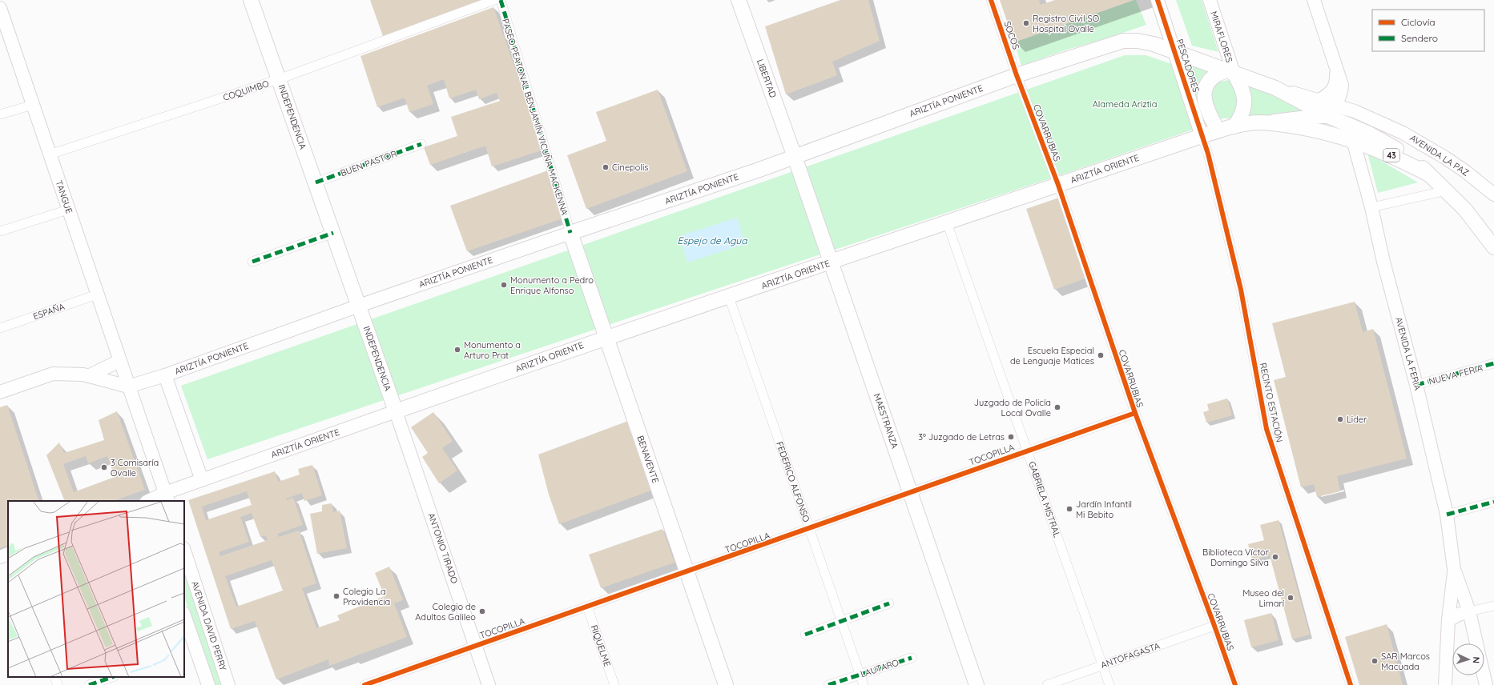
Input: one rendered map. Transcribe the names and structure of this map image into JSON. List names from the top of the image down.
{
  "streets": {
    "main road": [
      "MIRAFLORES",
      "PESCADORES",
      "LIBERTAD",
      "ARIZTÍA PONIENTE",
      "INDEPENDENCIA",
      "43",
      "AVENIDA LA PAZ",
      "ARIZTÍA ORIENTE",
      "TANGUE",
      "AVENIDA LA FERIA",
      "MAESTRANZA",
      "BENAVENTE",
      "ANTONIO TIRADO",
      "AVENIDA DAVID PERRY"
    ],
    "street": [
      "SOCOS",
      "COQUIMBO",
      "PASEO PEATONAL BENJAMÍN VICUÑA MACKENNA",
      "COVARRUBIAS",
      "BUEN PASTOR",
      "ESPAÑA",
      "NUEVA FERIA",
      "RECINTO ESTACIÓN",
      "TOCOPILLA",
      "FEDERICO ALFONSO",
      "GABRIELA MISTRAL",
      "RIQUELME",
      "ANTOFAGASTA",
      "LAUTARO"
    ]
  },
  "crossings": [
    ["SOCOS", "ARIZTÍA PONIENTE"],
    ["SOCOS", "COVARRUBIAS"],
    ["MIRAFLORES", "ARIZTÍA PONIENTE"],
    ["MIRAFLORES", "ARIZTÍA ORIENTE"],
    ["PESCADORES", "ARIZTÍA PONIENTE"],
    ["PESCADORES", "ARIZTÍA ORIENTE"],
    ["PESCADORES", "RECINTO ESTACIÓN"],
    ["LIBERTAD", "ARIZTÍA PONIENTE"],
    ["LIBERTAD", "MAESTRANZA"],
    ["COQUIMBO", "INDEPENDENCIA"],
    ["COQUIMBO", "TANGUE"],
    ["ARIZTÍA PONIENTE", "INDEPENDENCIA"],
    ["ARIZTÍA PONIENTE", "PASEO PEATONAL BENJAMÍN VICUÑA MACKENNA"],
    ["ARIZTÍA PONIENTE", "COVARRUBIAS"],
    ["ARIZTÍA PONIENTE", "43"],
    ["ARIZTÍA PONIENTE", "AVENIDA LA PAZ"],
    ["ARIZTÍA PONIENTE", "ARIZTÍA ORIENTE"],
    ["ARIZTÍA PONIENTE", "TANGUE"],
    ["ARIZTÍA PONIENTE", "MAESTRANZA"],
    ["ARIZTÍA PONIENTE", "BENAVENTE"],
    ["INDEPENDENCIA", "BUEN PASTOR"],
    ["INDEPENDENCIA", "ARIZTÍA ORIENTE"],
    ["INDEPENDENCIA", "ANTONIO TIRADO"],
    ["PASEO PEATONAL BENJAMÍN VICUÑA MACKENNA", "BENAVENTE"],
    ["COVARRUBIAS", "ARIZTÍA ORIENTE"],
    ["COVARRUBIAS", "TOCOPILLA"],
    ["COVARRUBIAS", "ANTOFAGASTA"],
    ["43", "ARIZTÍA ORIENTE"],
    ["AVENIDA LA PAZ", "ARIZTÍA ORIENTE"],
    ["ARIZTÍA ORIENTE", "AVENIDA LA FERIA"],
    ["ARIZTÍA ORIENTE", "RECINTO ESTACIÓN"],
    ["ARIZTÍA ORIENTE", "MAESTRANZA"],
    ["ARIZTÍA ORIENTE", "BENAVENTE"],
    ["ARIZTÍA ORIENTE", "FEDERICO ALFONSO"],
    ["ARIZTÍA ORIENTE", "GABRIELA MISTRAL"],
    ["ARIZTÍA ORIENTE", "ANTONIO TIRADO"],
    ["TANGUE", "ESPAÑA"],
    ["AVENIDA LA FERIA", "NUEVA FERIA"],
    ["MAESTRANZA", "TOCOPILLA"],
    ["TOCOPILLA", "BENAVENTE"],
    ["TOCOPILLA", "FEDERICO ALFONSO"],
    ["TOCOPILLA", "GABRIELA MISTRAL"],
    ["TOCOPILLA", "ANTONIO TIRADO"],
    ["TOCOPILLA", "RIQUELME"],
    ["FEDERICO ALFONSO", "LAUTARO"],
    ["GABRIELA MISTRAL", "ANTOFAGASTA"]
  ],
  "water": ["Espejo de Agua"],
  "parks": ["Alameda Ariztia"],
  "places": [
    "Registro Civil SO Hospital Ovalle",
    "Cinepolis",
    "Monumento a Pedro Enrique Alfonso",
    "Monumento a Arturo Prat",
    "Escuela Especial de Lenguaje Matices",
    "Juzgado de Policía Local Ovalle",
    "Lider",
    "3º Juzgado de Letras",
    "3 Comisaría Ovalle",
    "Jardín Infantil Mi Bebito",
    "Biblioteca Víctor Domingo Silva",
    "Colegio La Providencia",
    "Museo del Limarí",
    "Colegio de Adultos Galileo",
    "SAR Marcos Macuada"
  ],
  "legend": ["Ciclovía", "Sendero"],
  "north": "right"
}
